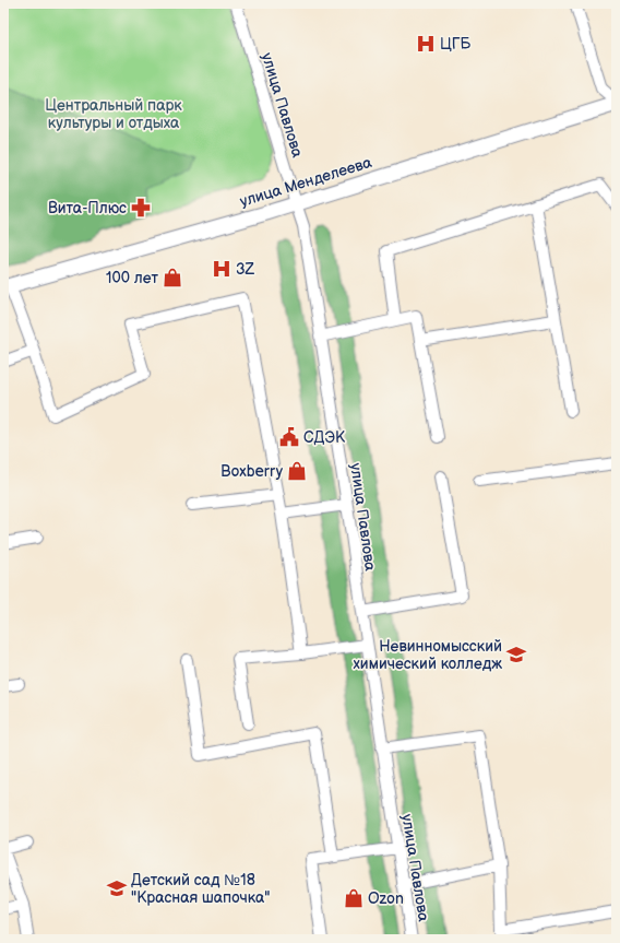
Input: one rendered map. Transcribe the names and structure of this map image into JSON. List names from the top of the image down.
{
  "streets": {
    "main road": ["улица Менделеева"],
    "street": ["улица Павлова"]
  },
  "crossings": [
    ["улица Павлова", "улица Менделеева"]
  ],
  "parks": ["Центральный парк культуры и отдыха"],
  "places": {
    "hospital": ["ЦГБ", "3Z"],
    "pharmacy": ["Вита-Плюс"],
    "shop": ["100 лет", "Boxberry", "Ozon"],
    "public building": ["СДЭК"],
    "school or university": ["Невинномысский химический колледж", "Детский сад №18 \"Красная шапочка\""]
  }
}
